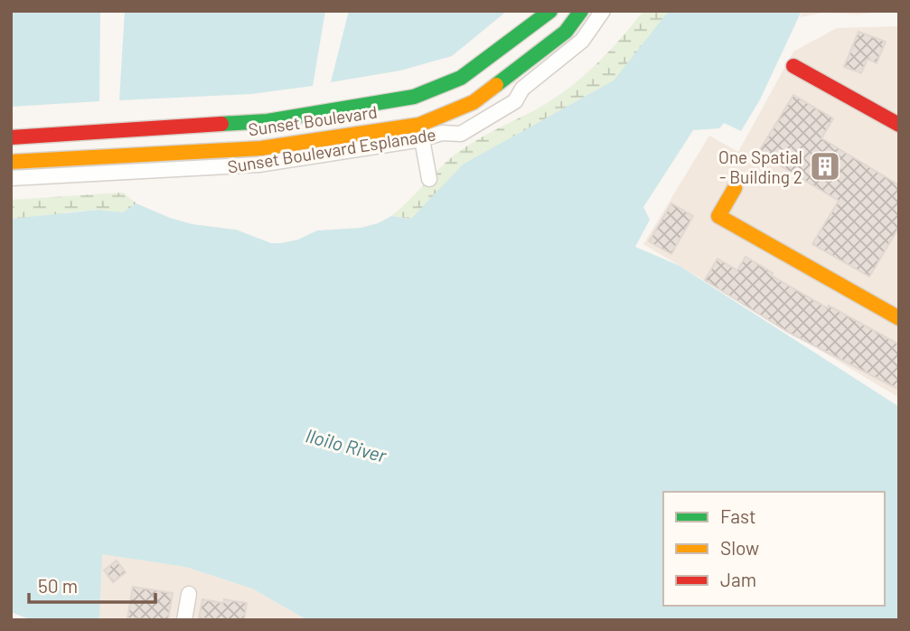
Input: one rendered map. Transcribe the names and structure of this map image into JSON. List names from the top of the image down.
{
  "streets": {
    "main road": ["Sunset Boulevard"],
    "street": ["Sunset Boulevard Esplanade"]
  },
  "water": ["Iloilo River"],
  "places": {
    "building": ["One Spatial - Building 2"]
  },
  "legend": ["Fast", "Slow", "Jam"],
  "scale_bar": "50 m"
}
